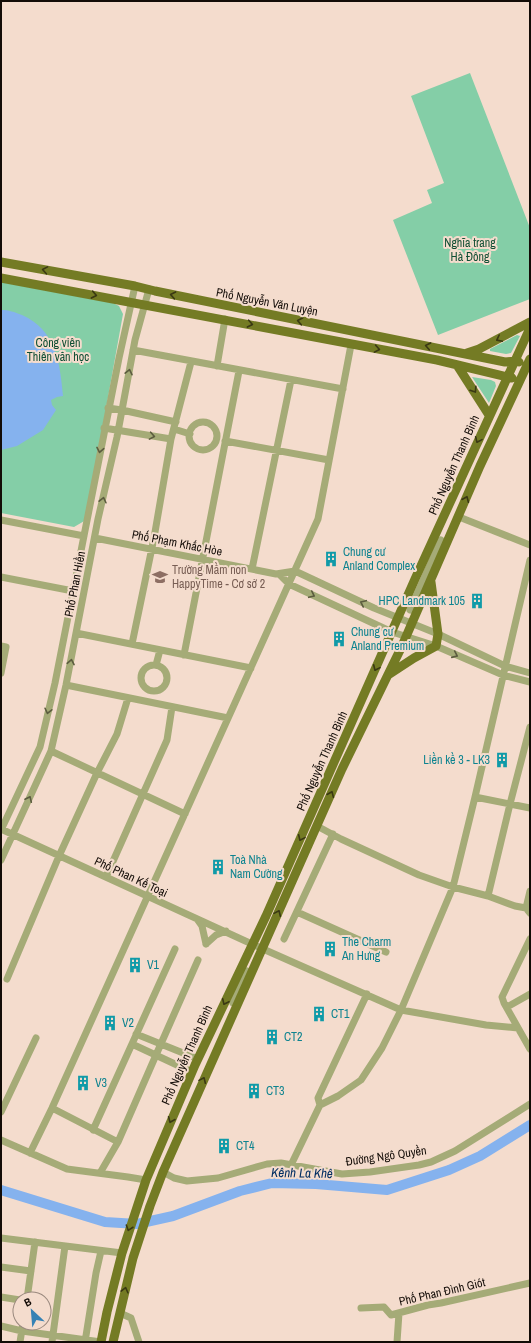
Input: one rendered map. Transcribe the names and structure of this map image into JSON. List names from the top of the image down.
{
  "streets": {
    "main road": ["Phố Nguyễn Văn Luyện", "Phố Nguyễn Thanh Bình"],
    "street": [
      "Phố Phạm Khắc Hòe",
      "Phố Phan Hiền",
      "Phố Phan Kế Toại",
      "Đường Ngô Quyền",
      "Phố Phan Đình Giót"
    ]
  },
  "crossings": [
    ["Phố Nguyễn Văn Luyện", "Phố Nguyễn Thanh Bình"],
    ["Phố Nguyễn Văn Luyện", "Phố Phan Hiền"],
    ["Phố Nguyễn Thanh Bình", "Phố Phan Kế Toại"],
    ["Phố Nguyễn Thanh Bình", "Đường Ngô Quyền"],
    ["Phố Phạm Khắc Hòe", "Phố Phan Hiền"],
    ["Phố Phan Hiền", "Phố Phan Kế Toại"]
  ],
  "water": ["Kênh La Khê"],
  "parks": ["Nghĩa trang Hà Đông", "Công viên Thiên văn học"],
  "places": {
    "building": [
      "Chung cư Anland Complex",
      "HPC Landmark 105",
      "Chung cư Anland Premium",
      "Liền kề 3 - LK3",
      "Toà Nhà Nam Cường",
      "The Charm An Hưng",
      "V1",
      "CT1",
      "V2",
      "CT2",
      "V3",
      "CT3",
      "CT4"
    ],
    "school or university": ["Trường Mầm non HappyTime - Cơ sở 2"]
  },
  "north": "top left"
}
